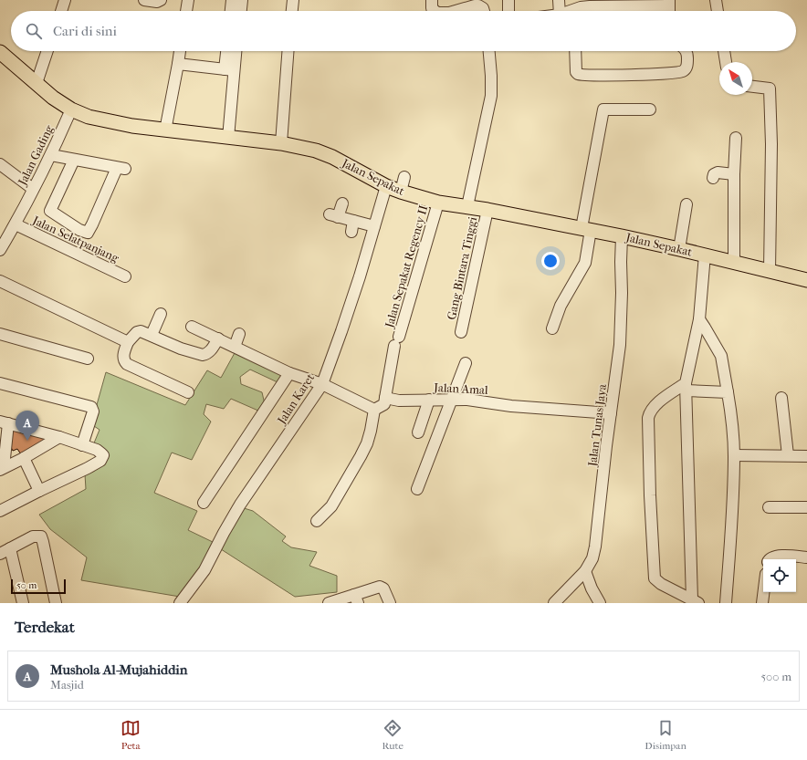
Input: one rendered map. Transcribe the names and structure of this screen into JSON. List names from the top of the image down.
{
  "streets": {
    "main road": ["Jalan Sepakat"],
    "street": [
      "Jalan Gading",
      "Jalan Selatpanjang",
      "Jalan Sepakat Regency II",
      "Gang Bintara Tinggi",
      "Jalan Amal",
      "Jalan Karet",
      "Jalan Tunas Jaya"
    ]
  },
  "crossings": [
    ["Jalan Gading", "Jalan Sepakat"],
    ["Jalan Gading", "Jalan Selatpanjang"],
    ["Jalan Sepakat", "Jalan Sepakat Regency II"],
    ["Jalan Sepakat", "Gang Bintara Tinggi"],
    ["Jalan Sepakat", "Jalan Karet"],
    ["Jalan Sepakat", "Jalan Tunas Jaya"],
    ["Jalan Sepakat Regency II", "Jalan Amal"],
    ["Jalan Amal", "Jalan Tunas Jaya"]
  ],
  "scale_bar": "50 m",
  "north": "top left",
  "page": {
    "search": "Cari di sini",
    "pins": "A",
    "scale": "50 m",
    "heading": "Terdekat",
    "list": [
      {
        "mark": "A",
        "name": "Mushola Al-Mujahiddin",
        "note": "Masjid",
        "value": "500 m"
      }
    ],
    "nav": ["Peta", "Rute", "Disimpan"]
  }
}
